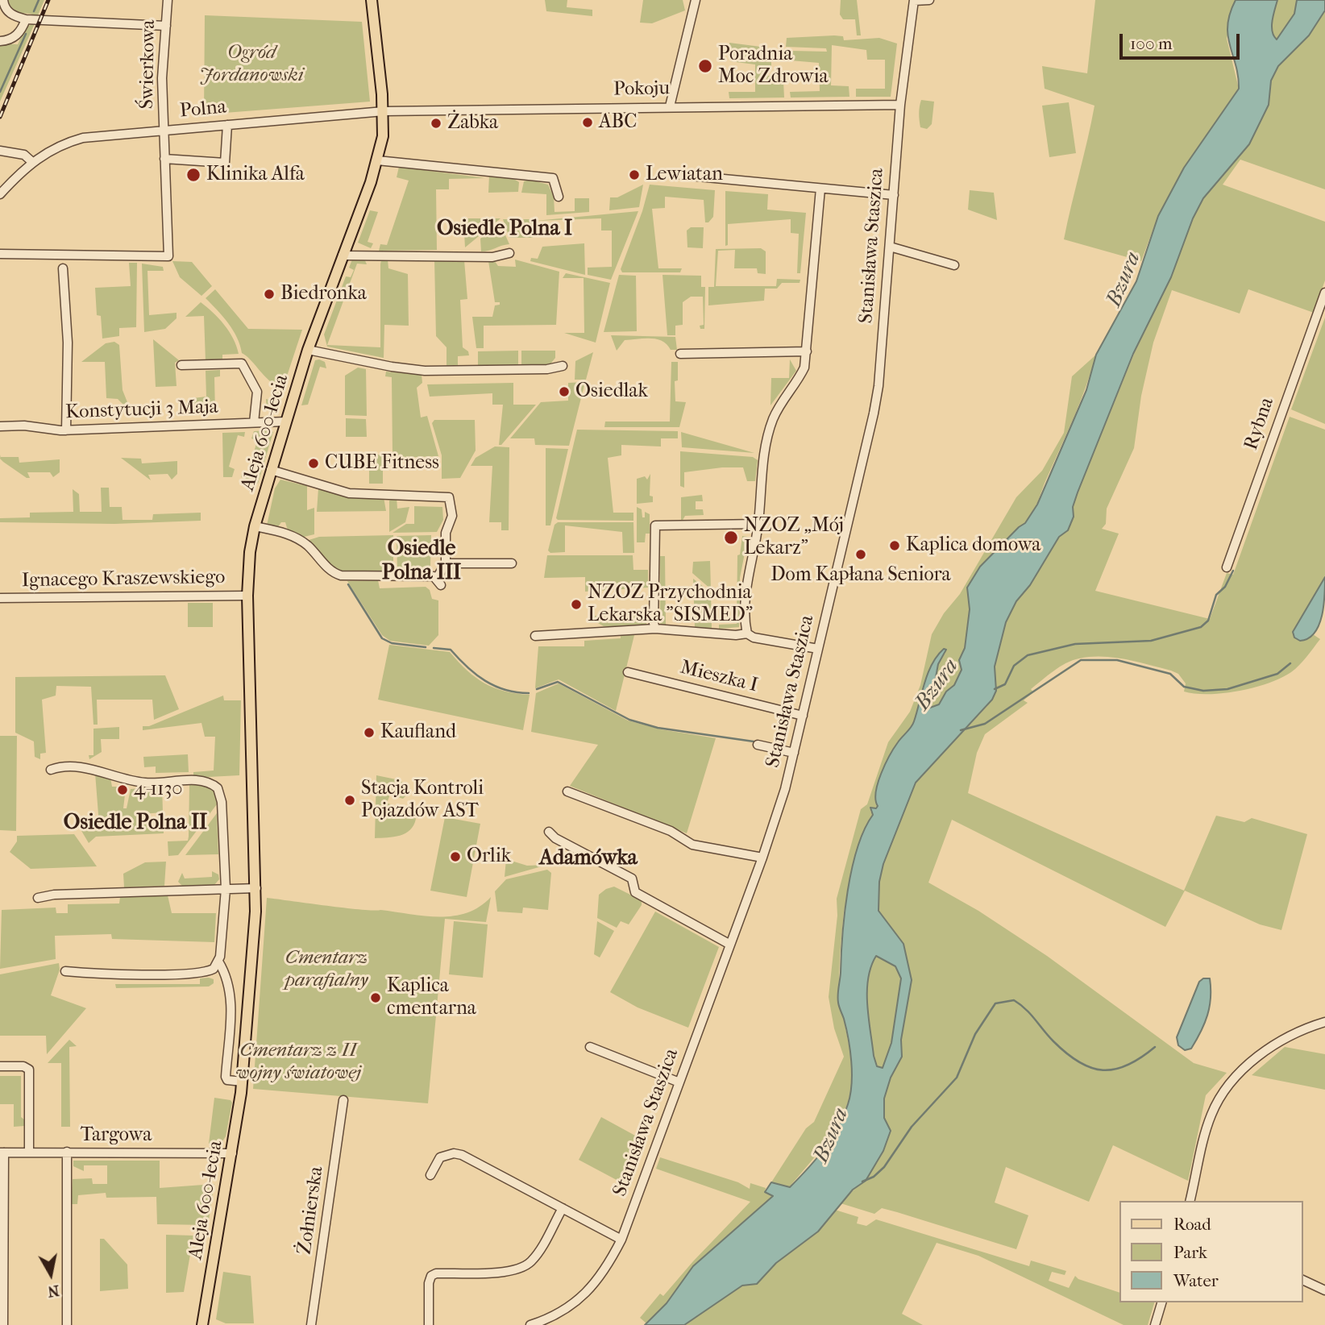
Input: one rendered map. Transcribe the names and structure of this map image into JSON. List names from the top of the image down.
{
  "streets": {
    "main road": ["Aleja 600-lecia"],
    "street": [
      "Świerkowa",
      "Pokoju",
      "Polna",
      "Stanisława Staszica",
      "Konstytucji 3 Maja",
      "Rybna",
      "Ignacego Kraszewskiego",
      "Mieszka I",
      "Targowa",
      "Żołnierska"
    ]
  },
  "crossings": [
    ["Świerkowa", "Polna"],
    ["Pokoju", "Polna"],
    ["Pokoju", "Stanisława Staszica"],
    ["Pokoju", "Aleja 600-lecia"],
    ["Polna", "Aleja 600-lecia"],
    ["Stanisława Staszica", "Mieszka I"],
    ["Konstytucji 3 Maja", "Aleja 600-lecia"],
    ["Aleja 600-lecia", "Ignacego Kraszewskiego"],
    ["Aleja 600-lecia", "Targowa"]
  ],
  "districts": [
    "Osiedle Polna I",
    "Osiedle Polna III",
    "Osiedle Polna II",
    "Adamówka"
  ],
  "water": ["Bzura"],
  "parks": ["Ogród Jordanowski", "Cmentarz parafialny", "Cmentarz z II wojny światowej"],
  "places": [
    "Poradnia Moc Zdrowia",
    "ABC",
    "Żabka",
    "Klinika Alfa",
    "Lewiatan",
    "Biedronka",
    "Osiedlak",
    "CUBE Fitness",
    "NZOZ „Mój Lekarz”",
    "Kaplica domowa",
    "Dom Kapłana Seniora",
    "NZOZ Przychodnia Lekarska \"SISMED\"",
    "Kaufland",
    "4-1130",
    "Stacja Kontroli Pojazdów AST",
    "Orlik",
    "Kaplica cmentarna"
  ],
  "legend": ["Road", "Park", "Water"],
  "scale_bar": "100 m",
  "north": "bottom"
}
